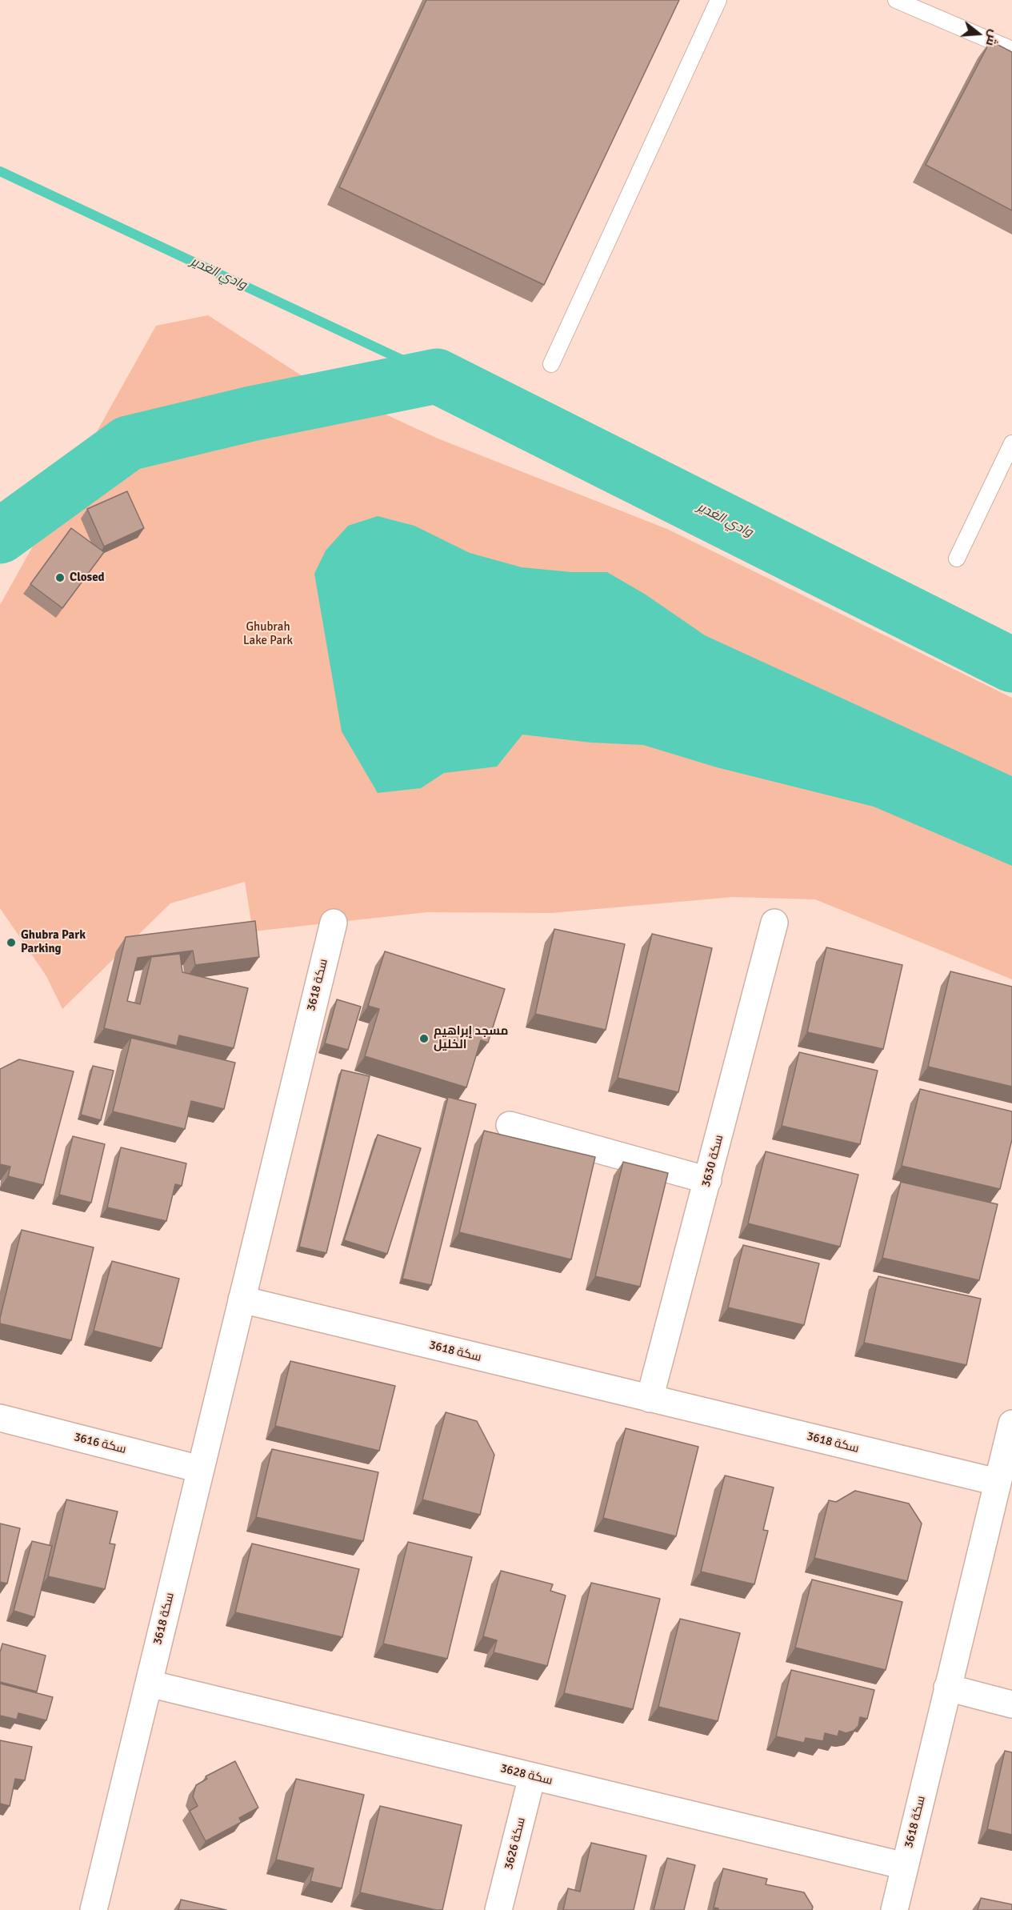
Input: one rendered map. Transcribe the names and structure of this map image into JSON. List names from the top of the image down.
{
  "streets": {
    "street": [
      "سكة 3618",
      "سكة 3630",
      "سكة 3616",
      "سكة 3628",
      "سكة 3626"
    ]
  },
  "crossings": [
    ["سكة 3618", "سكة 3630"],
    ["سكة 3618", "سكة 3616"],
    ["سكة 3618", "سكة 3628"],
    ["سكة 3628", "سكة 3626"]
  ],
  "water": ["وادي الغدير"],
  "parks": ["Ghubrah Lake Park"],
  "places": ["Closed", "Ghubra Park Parking", "مسجد إبراهيم الخليل"],
  "north": "right"
}
